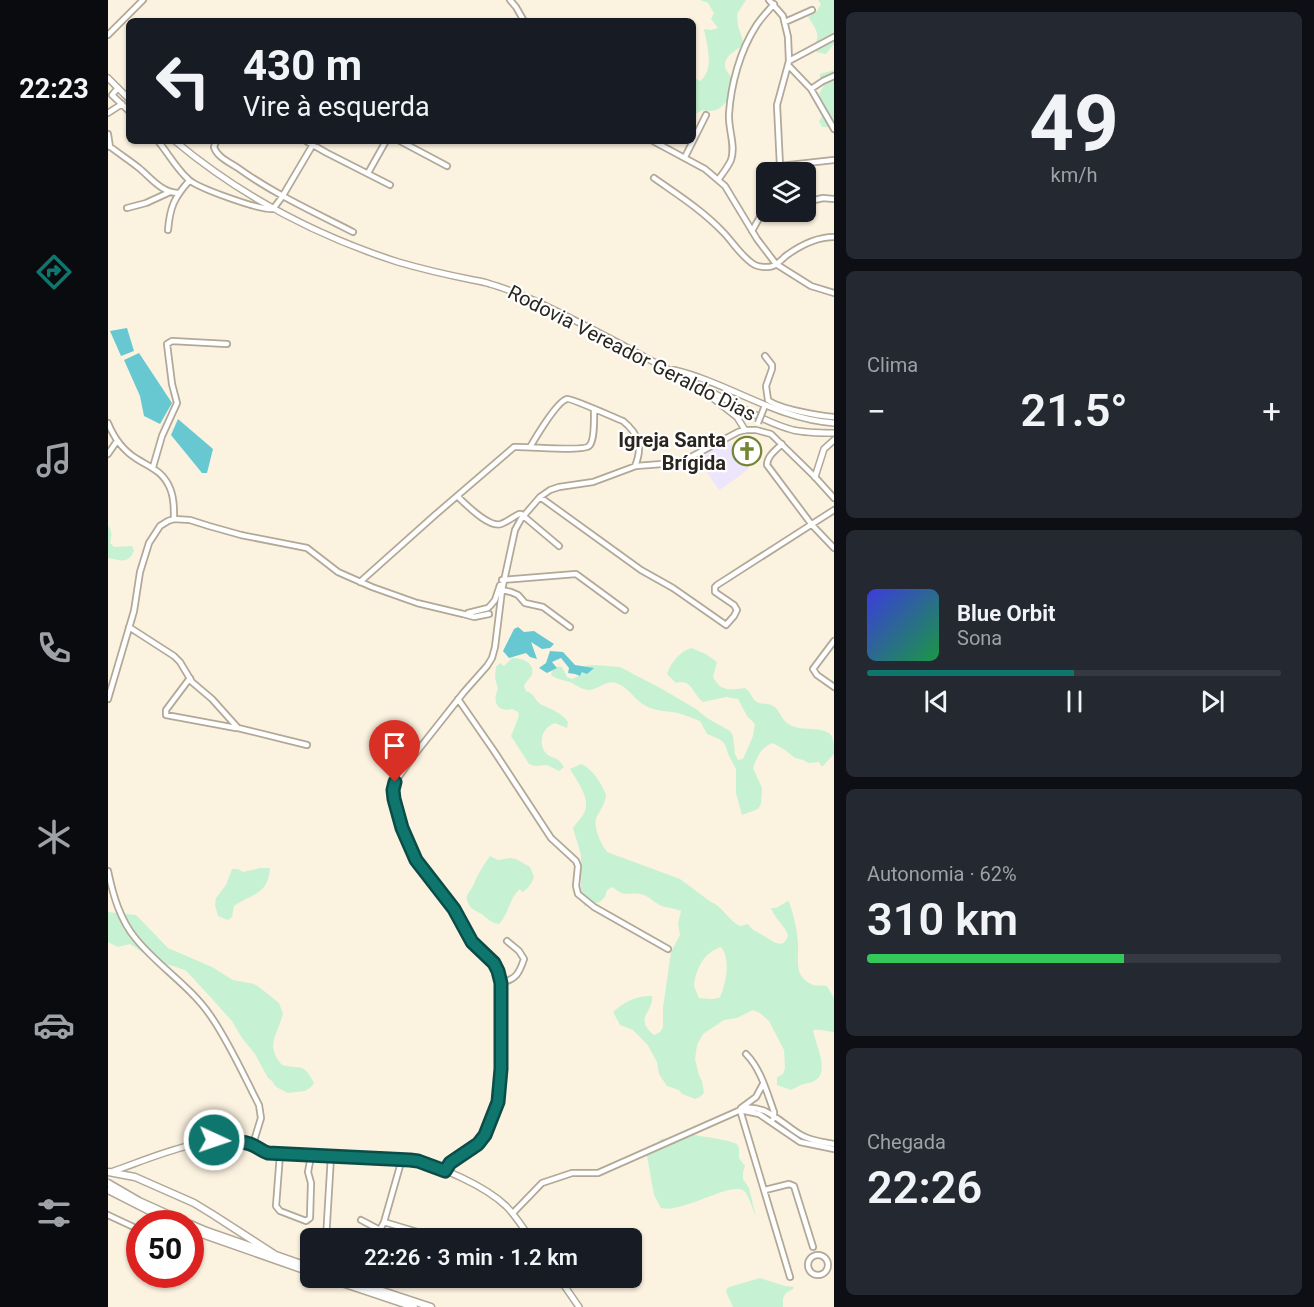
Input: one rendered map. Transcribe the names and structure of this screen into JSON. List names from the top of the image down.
{
  "streets": {
    "main road": ["Rodovia Vereador Geraldo Dias"]
  },
  "places": {
    "church": ["Igreja Santa Brígida"]
  },
  "page": {
    "tabs": "22:23",
    "tile": [
      ["49", "km/h"],
      "Clima",
      ["Autonomia · 62%", "310 km"],
      ["Chegada", "22:26"]
    ],
    "turn": ["430 m", "Vire à esquerda"],
    "heat": ["−", "21.5°", "+"],
    "song": ["Blue Orbit", "Sona"],
    "limit": "50",
    "trip": "22:26 · 3 min · 1.2 km"
  }
}
